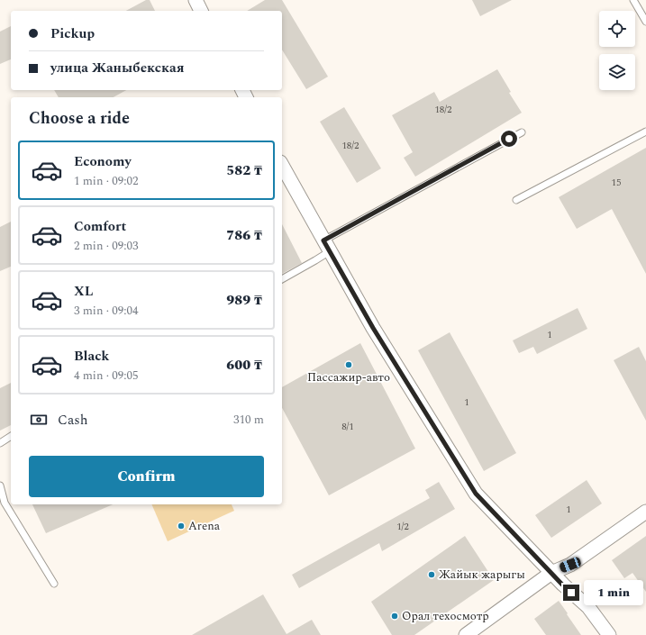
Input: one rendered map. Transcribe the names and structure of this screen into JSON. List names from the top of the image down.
{
  "places": [
    "Пассажир-авто",
    "Arena",
    "Жайык жарыгы",
    "Орал техосмотр"
  ],
  "house_numbers": [
    "18/2",
    "18/2",
    "15",
    "1",
    "1",
    "8/1",
    "1",
    "1/2"
  ],
  "page": {
    "banner": ["Pickup", "улица Жаныбекская"],
    "heading": "Choose a ride",
    "list": [
      {
        "name": "Economy",
        "note": "1 min · 09:02",
        "value": "582 ₸"
      },
      {
        "name": "Comfort",
        "note": "2 min · 09:03",
        "value": "786 ₸"
      },
      {
        "name": "XL",
        "note": "3 min · 09:04",
        "value": "989 ₸"
      },
      {
        "name": "Black",
        "note": "4 min · 09:05",
        "value": "600 ₸"
      }
    ],
    "pay": ["Cash", "310 m"],
    "buttons": "Confirm",
    "bubble": "1 min"
  }
}
